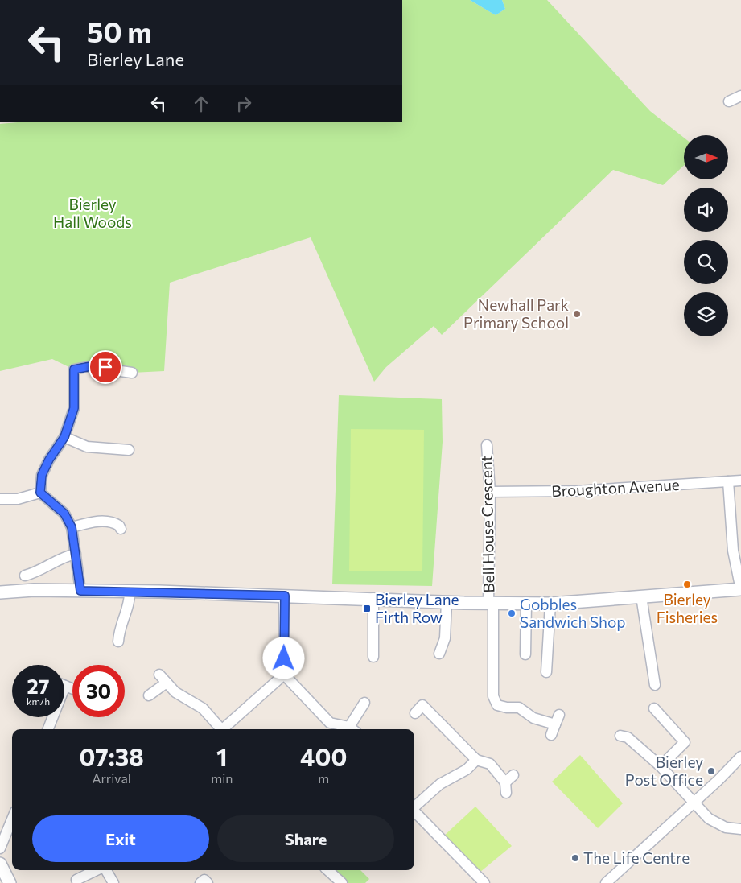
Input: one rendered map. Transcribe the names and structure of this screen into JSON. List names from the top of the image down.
{
  "streets": {
    "street": ["Broughton Avenue", "Bell House Crescent"]
  },
  "crossings": [
    ["Broughton Avenue", "Bell House Crescent"]
  ],
  "parks": ["Bierley Hall Woods"],
  "places": {
    "other": [
      "Newhall Park Primary School",
      "Bierley Fisheries",
      "Gobbles Sandwich Shop",
      "Bierley Post Office",
      "The Life Centre"
    ],
    "transit": ["Bierley Lane Firth Row"]
  },
  "north": "right",
  "page": {
    "turn": ["50 m", "Bierley Lane"],
    "speed": "27 km/h",
    "limit": "30",
    "eta": [
      "07:38",
      "Arrival",
      "1",
      "min",
      "400",
      "m"
    ],
    "buttons": ["Exit", "Share"]
  }
}
